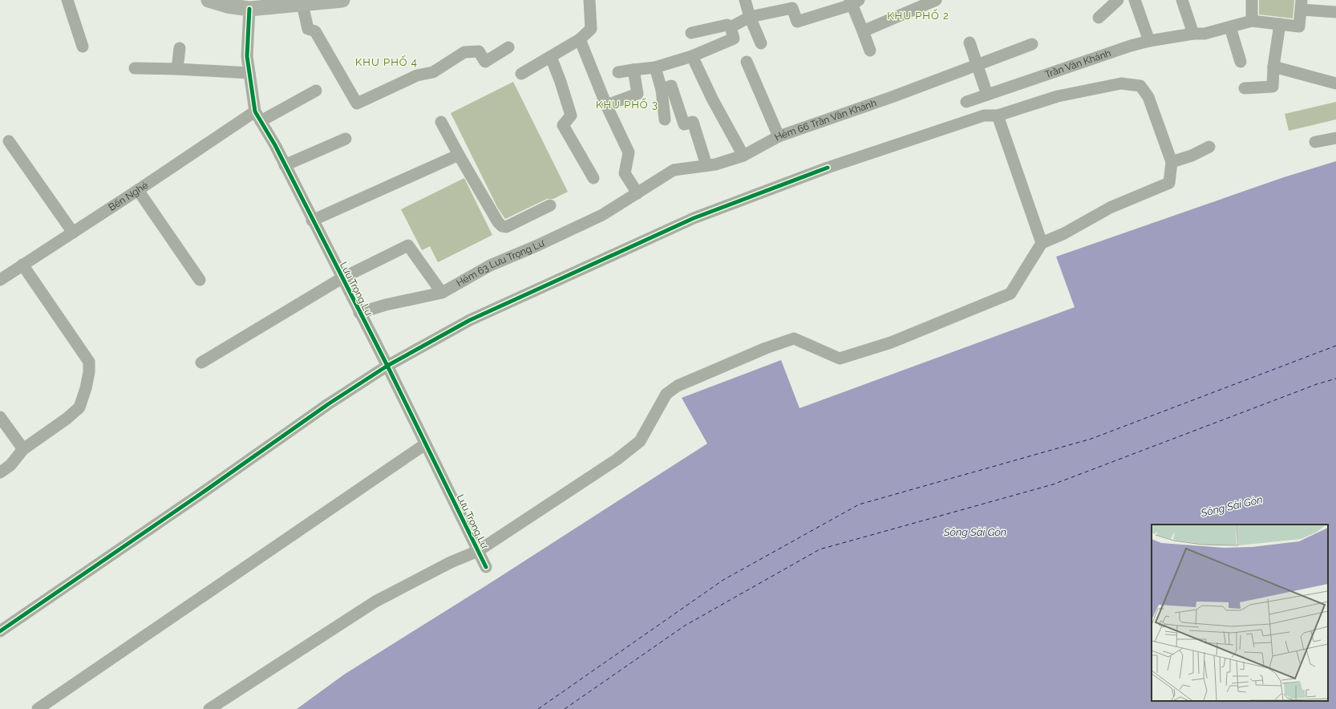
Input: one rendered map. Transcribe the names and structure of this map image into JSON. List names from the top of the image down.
{
  "streets": {
    "street": [
      "Trần Văn Khánh",
      "Hẻm 66 Trần Văn Khánh",
      "Bến Nghé",
      "Hẻm 63 Lưu Trọng Lư",
      "Lưu Trọng Lư"
    ]
  },
  "crossings": [
    ["Hẻm 66 Trần Văn Khánh", "Hẻm 63 Lưu Trọng Lư"],
    ["Bến Nghé", "Lưu Trọng Lư"],
    ["Hẻm 63 Lưu Trọng Lư", "Lưu Trọng Lư"]
  ],
  "districts": ["KHU PHỐ 2", "KHU PHỐ 4", "KHU PHỐ 3"],
  "water": ["Sông Sài Gòn"]
}
